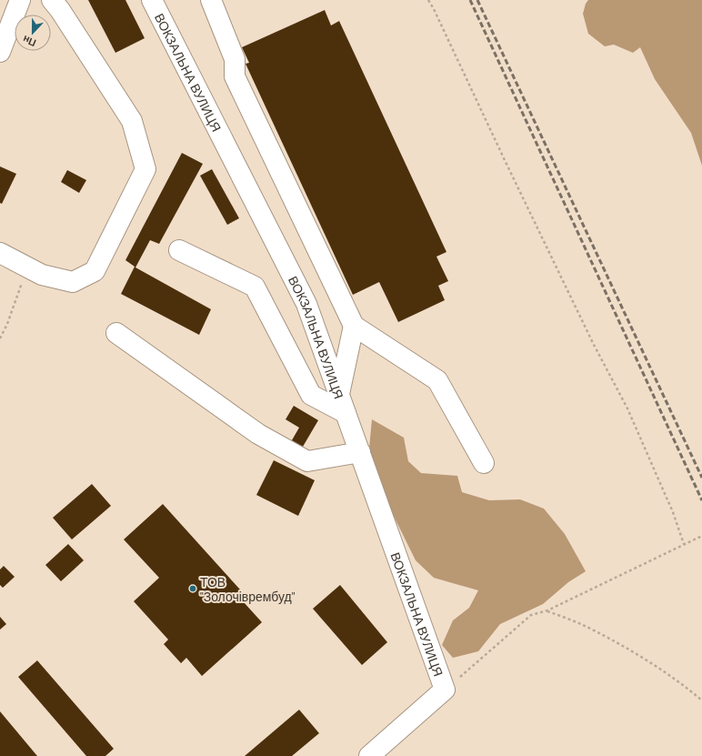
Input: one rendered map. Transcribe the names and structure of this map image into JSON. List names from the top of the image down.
{
  "streets": {
    "street": ["ВОКЗАЛЬНА ВУЛИЦЯ"]
  },
  "places": ["ТОВ \"Золочіврембуд\""],
  "north": "bottom"
}
